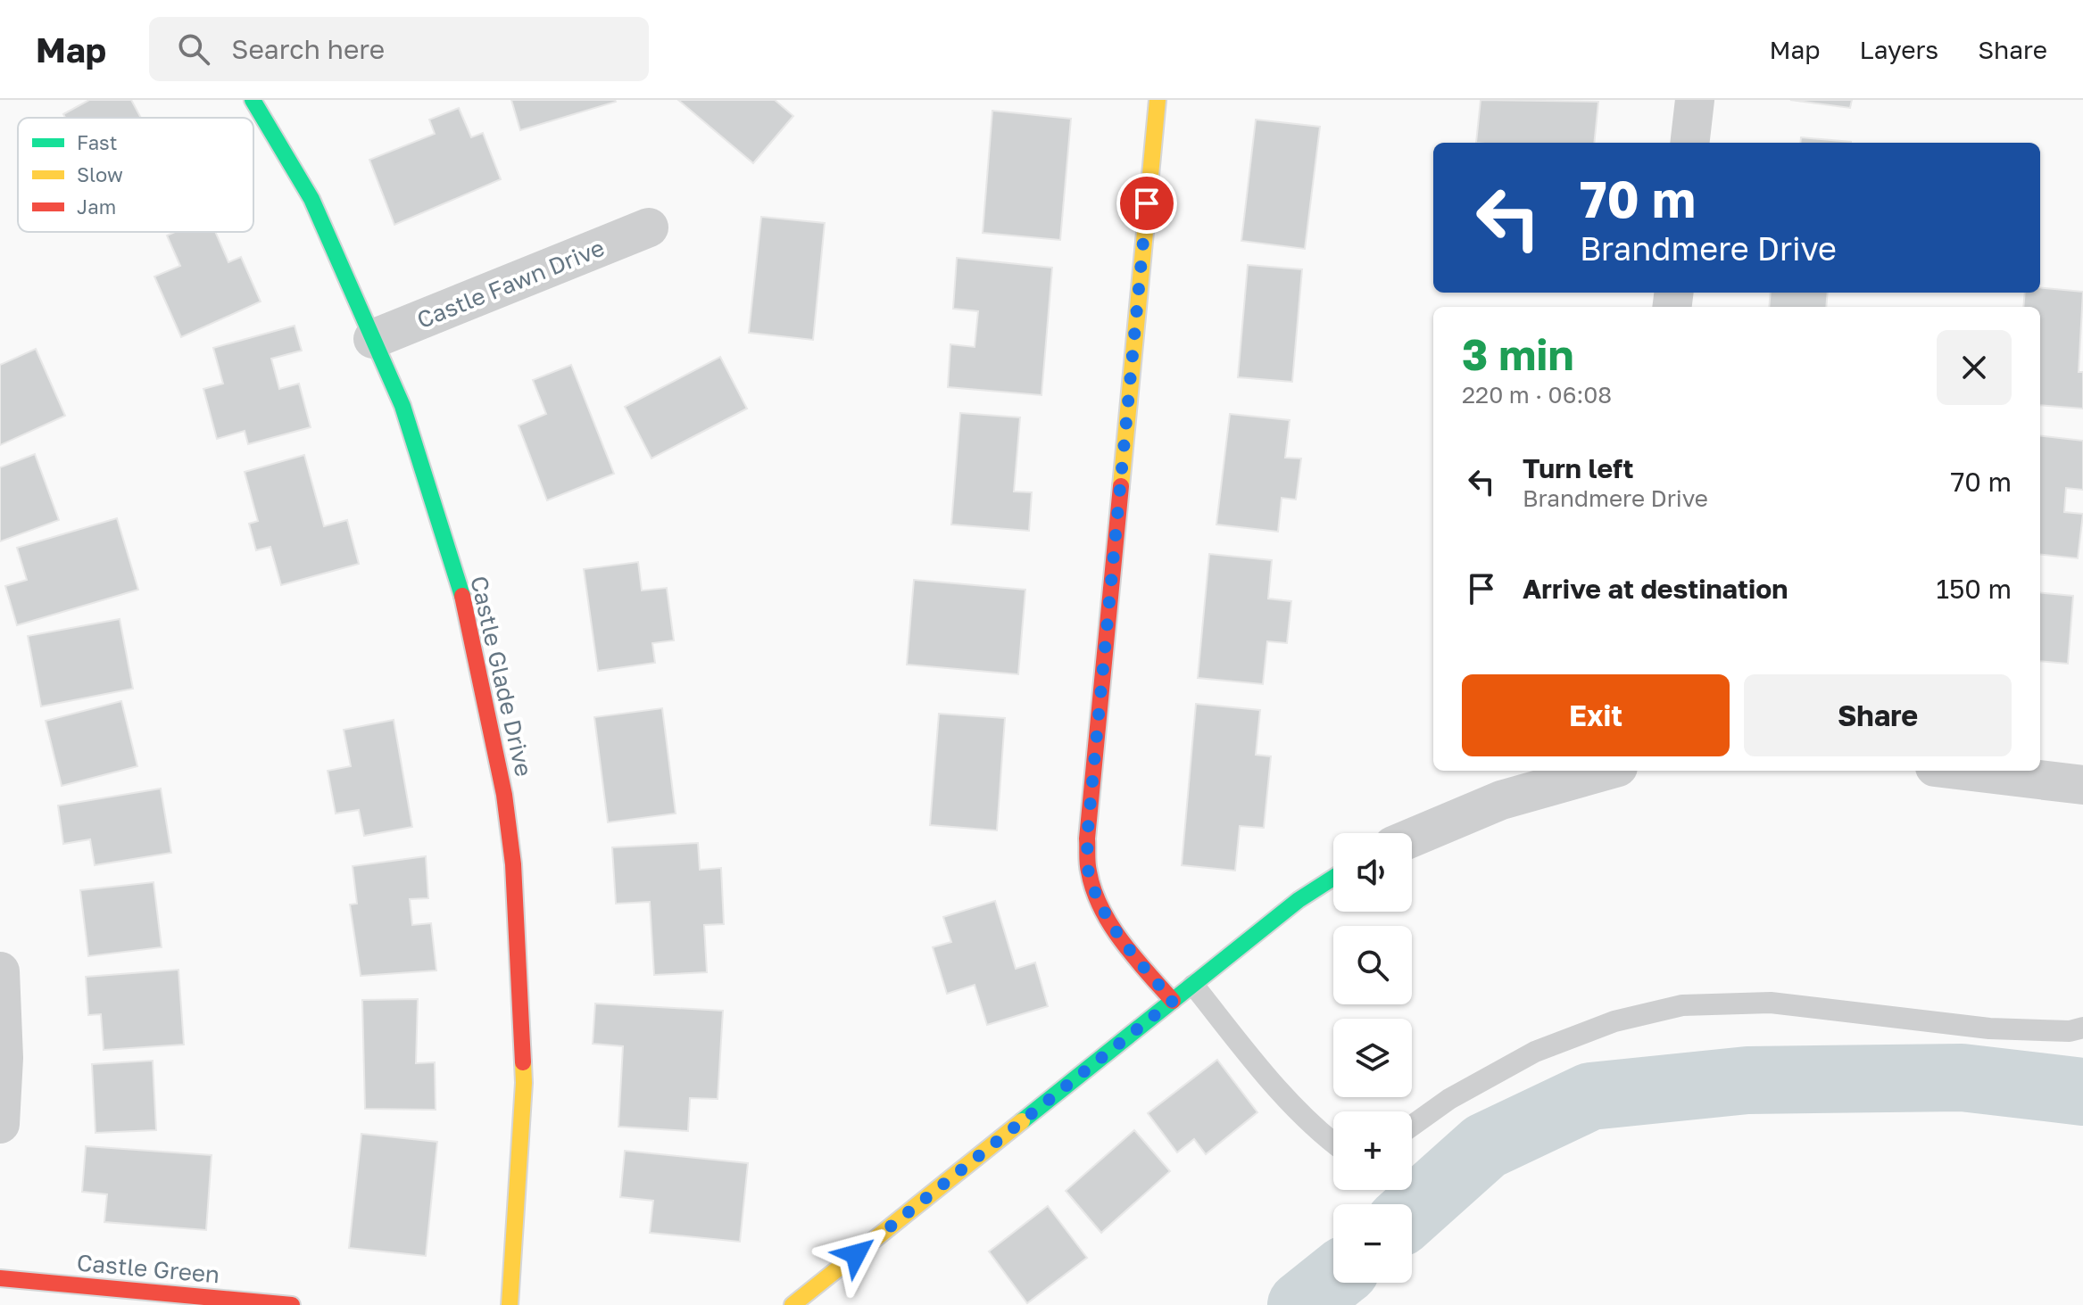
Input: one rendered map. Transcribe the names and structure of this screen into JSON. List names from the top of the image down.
{
  "streets": {
    "street": ["Castle Fawn Drive", "Castle Glade Drive", "Castle Green"]
  },
  "crossings": [
    ["Castle Fawn Drive", "Castle Glade Drive"]
  ],
  "legend": ["Fast", "Slow", "Jam"],
  "page": {
    "header": "Map",
    "search": "Search here",
    "nav": ["Map", "Layers", "Share"],
    "turn": ["70 m", "Brandmere Drive"],
    "heading": ["3 min", "220 m · 06:08"],
    "list": [
      {
        "name": "Turn left",
        "note": "Brandmere Drive",
        "value": "70 m"
      },
      {
        "name": "Arrive at destination",
        "value": "150 m"
      }
    ],
    "buttons": ["Exit", "Share"],
    "map_buttons": ["+", "−"]
  }
}
